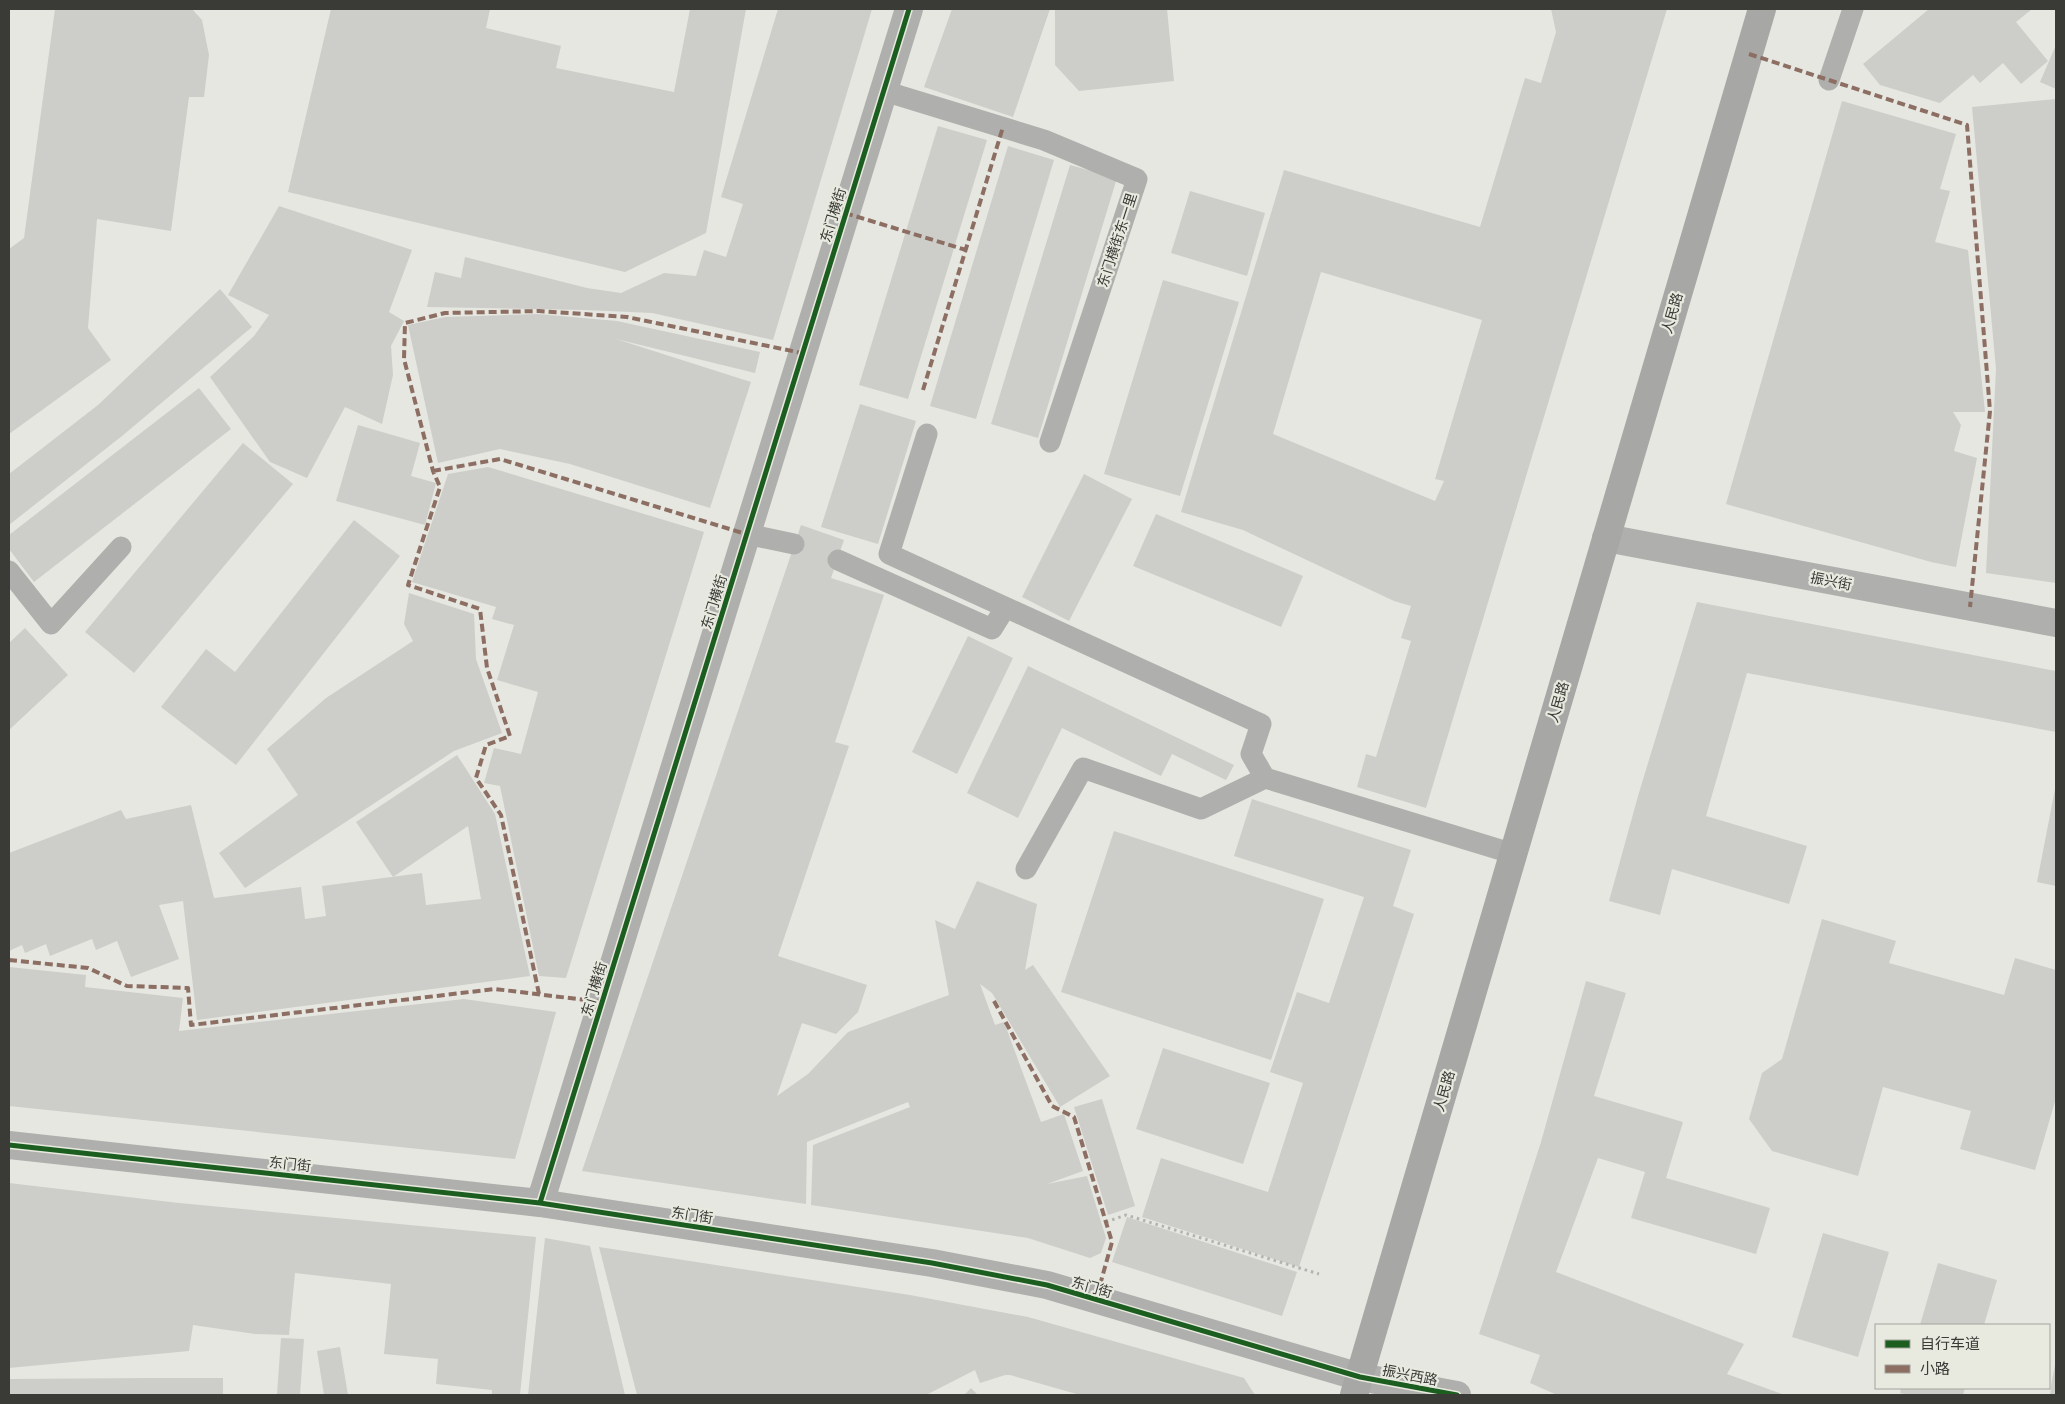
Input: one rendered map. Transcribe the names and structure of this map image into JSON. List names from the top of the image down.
{
  "streets": {
    "main road": ["人民路"],
    "street": [
      "东门横街",
      "振兴街",
      "东门街",
      "振兴西路"
    ],
    "lane": ["东门横街东一里"]
  },
  "crossings": [
    ["东门横街", "东门横街东一里"],
    ["东门横街", "东门街"],
    ["人民路", "振兴街"],
    ["人民路", "东门街"],
    ["人民路", "振兴西路"],
    ["东门街", "振兴西路"]
  ],
  "legend": ["自行车道", "小路"]
}
